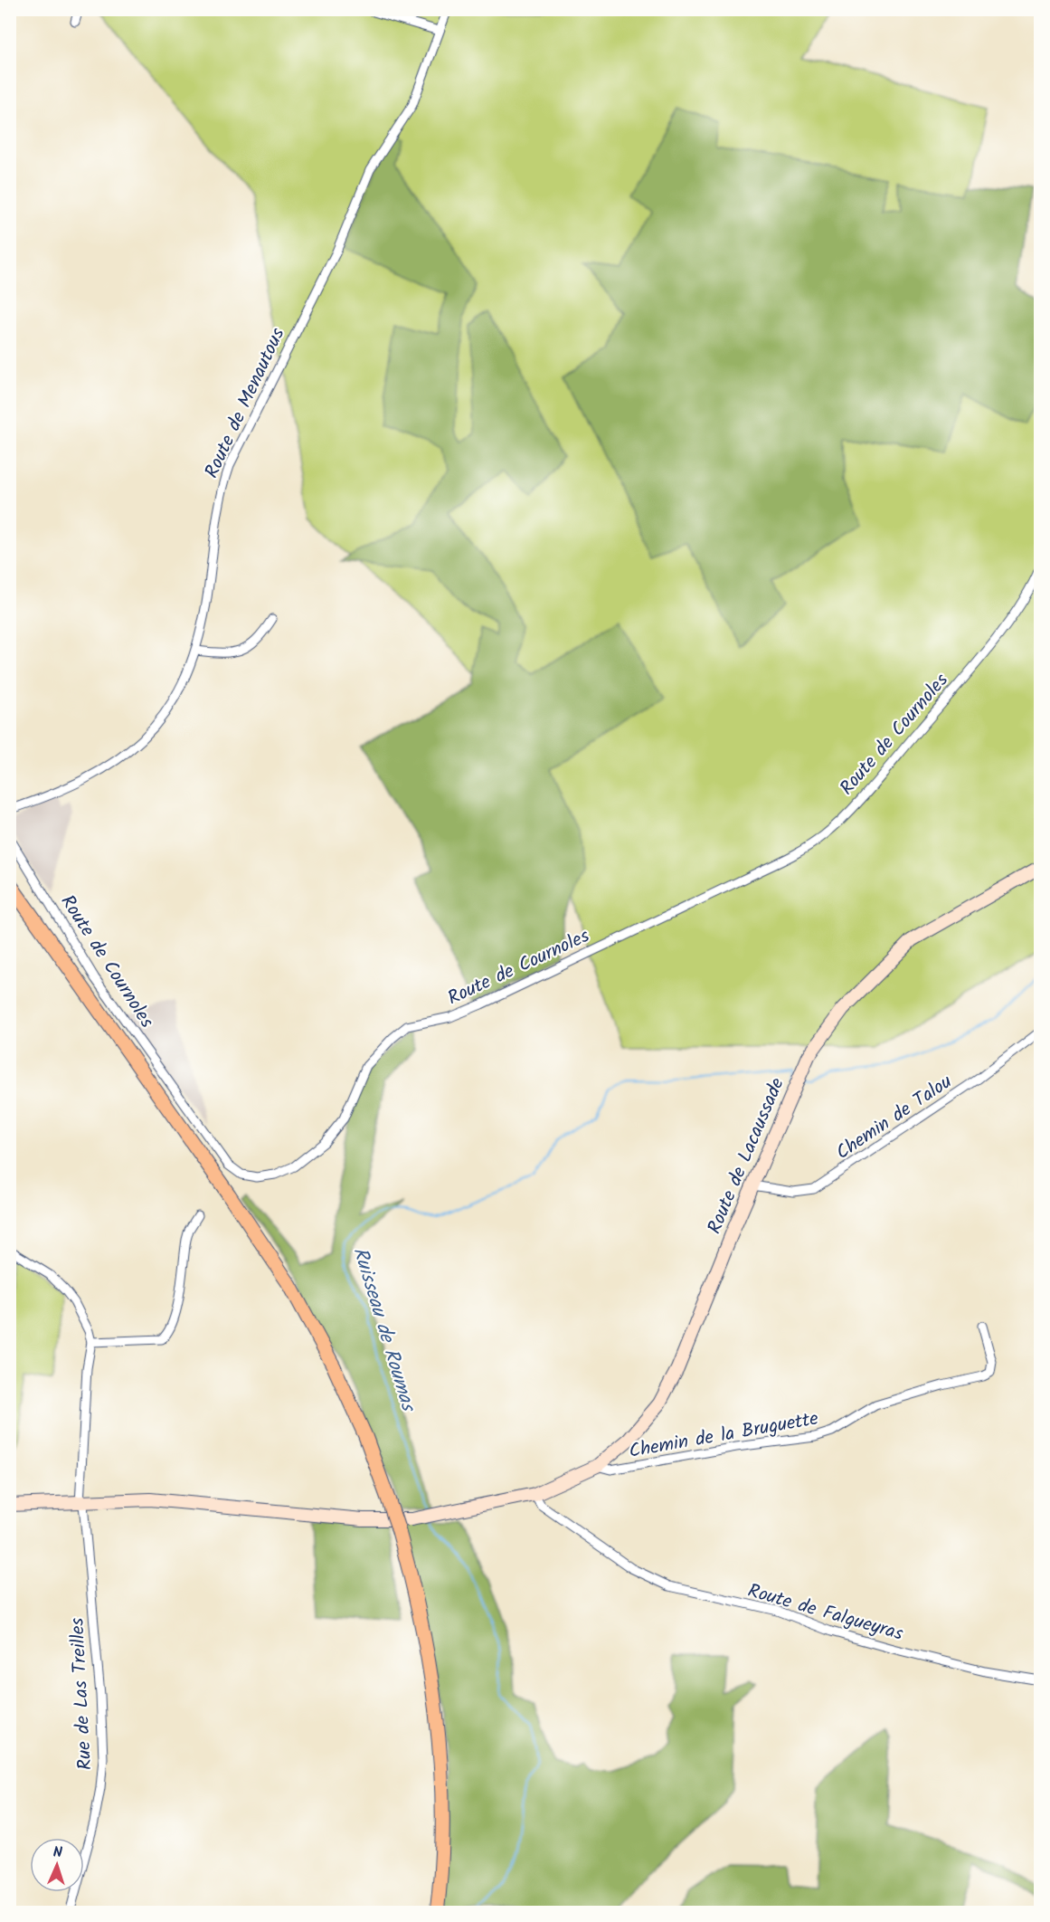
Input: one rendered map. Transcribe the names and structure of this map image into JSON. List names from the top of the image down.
{
  "streets": {
    "street": [
      "Route de Menautous",
      "Route de Cournoles",
      "Chemin de Talou",
      "Route de Lacaussade",
      "Chemin de la Bruguette",
      "Route de Falgueyras",
      "Rue de Las Treilles"
    ]
  },
  "crossings": [
    ["Chemin de Talou", "Route de Lacaussade"],
    ["Route de Lacaussade", "Chemin de la Bruguette"],
    ["Route de Lacaussade", "Route de Falgueyras"],
    ["Route de Lacaussade", "Rue de Las Treilles"]
  ],
  "water": ["Ruisseau de Roumas"],
  "north": "top"
}
